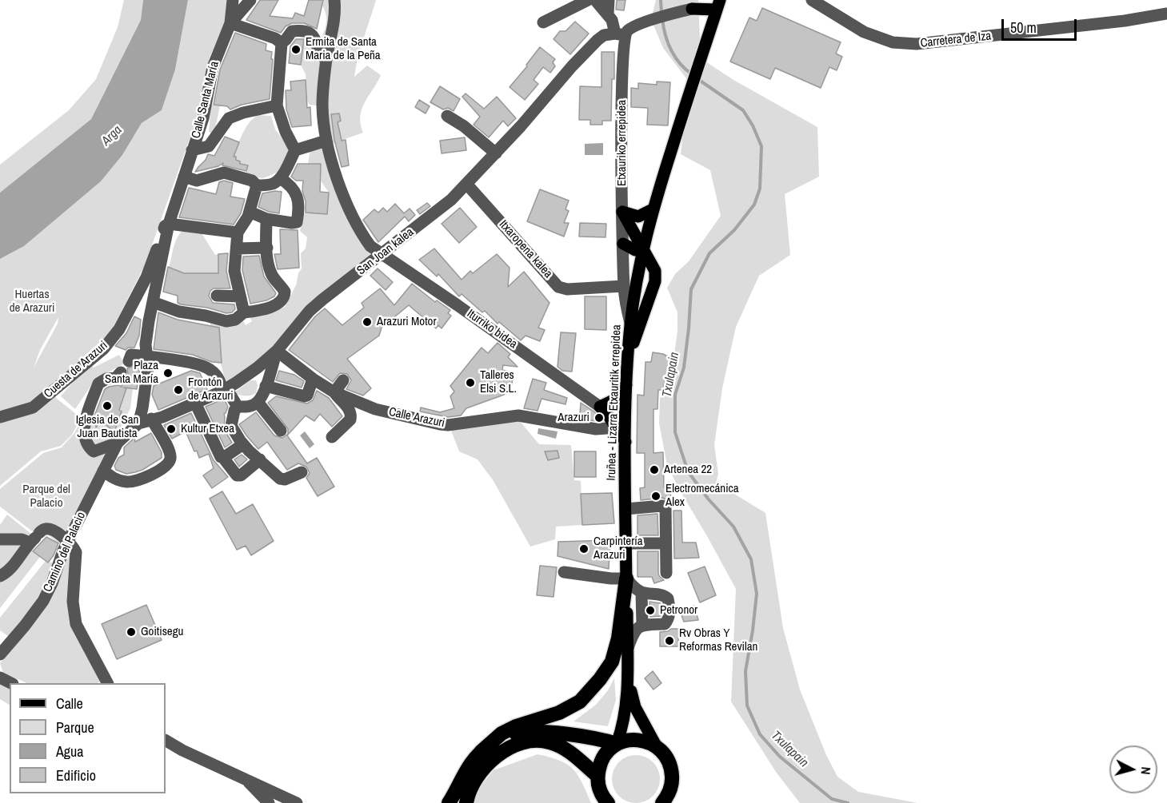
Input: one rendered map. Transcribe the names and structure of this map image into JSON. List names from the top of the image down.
{
  "streets": {
    "main road": ["Iruñea - Lizarra Etxauritik errepidea"],
    "street": [
      "Carretera de Iza",
      "Calle Santa María",
      "Etxauriko errepidea",
      "Itxaropena kalea",
      "San Joan kalea",
      "Iturriko bidea",
      "Cuesta de Arazuri",
      "Calle Arazuri",
      "Camino del Palacio"
    ]
  },
  "crossings": [
    ["Calle Santa María", "Cuesta de Arazuri"],
    ["Etxauriko errepidea", "Itxaropena kalea"],
    ["Etxauriko errepidea", "San Joan kalea"],
    ["Etxauriko errepidea", "Iruñea - Lizarra Etxauritik errepidea"],
    ["Itxaropena kalea", "San Joan kalea"],
    ["San Joan kalea", "Iturriko bidea"],
    ["San Joan kalea", "Camino del Palacio"]
  ],
  "water": ["Arga", "Txulapain"],
  "parks": ["Huertas de Arazuri", "Parque del Palacio"],
  "places": [
    "Ermita de Santa Maria de la Peña",
    "Arazuri Motor",
    "Plaza Santa María",
    "Talleres Elsi S.L.",
    "Frontón de Arazuri",
    "Iglesia de San Juan Bautista",
    "Arazuri",
    "Kultur Etxea",
    "Artenea 22",
    "Electromecánica Alex",
    "Carpintería Arazuri",
    "Petronor",
    "Goitisegu",
    "Rv Obras Y Reformas Revilan"
  ],
  "legend": [
    "Calle",
    "Parque",
    "Agua",
    "Edificio"
  ],
  "scale_bar": "50 m",
  "north": "right"
}
